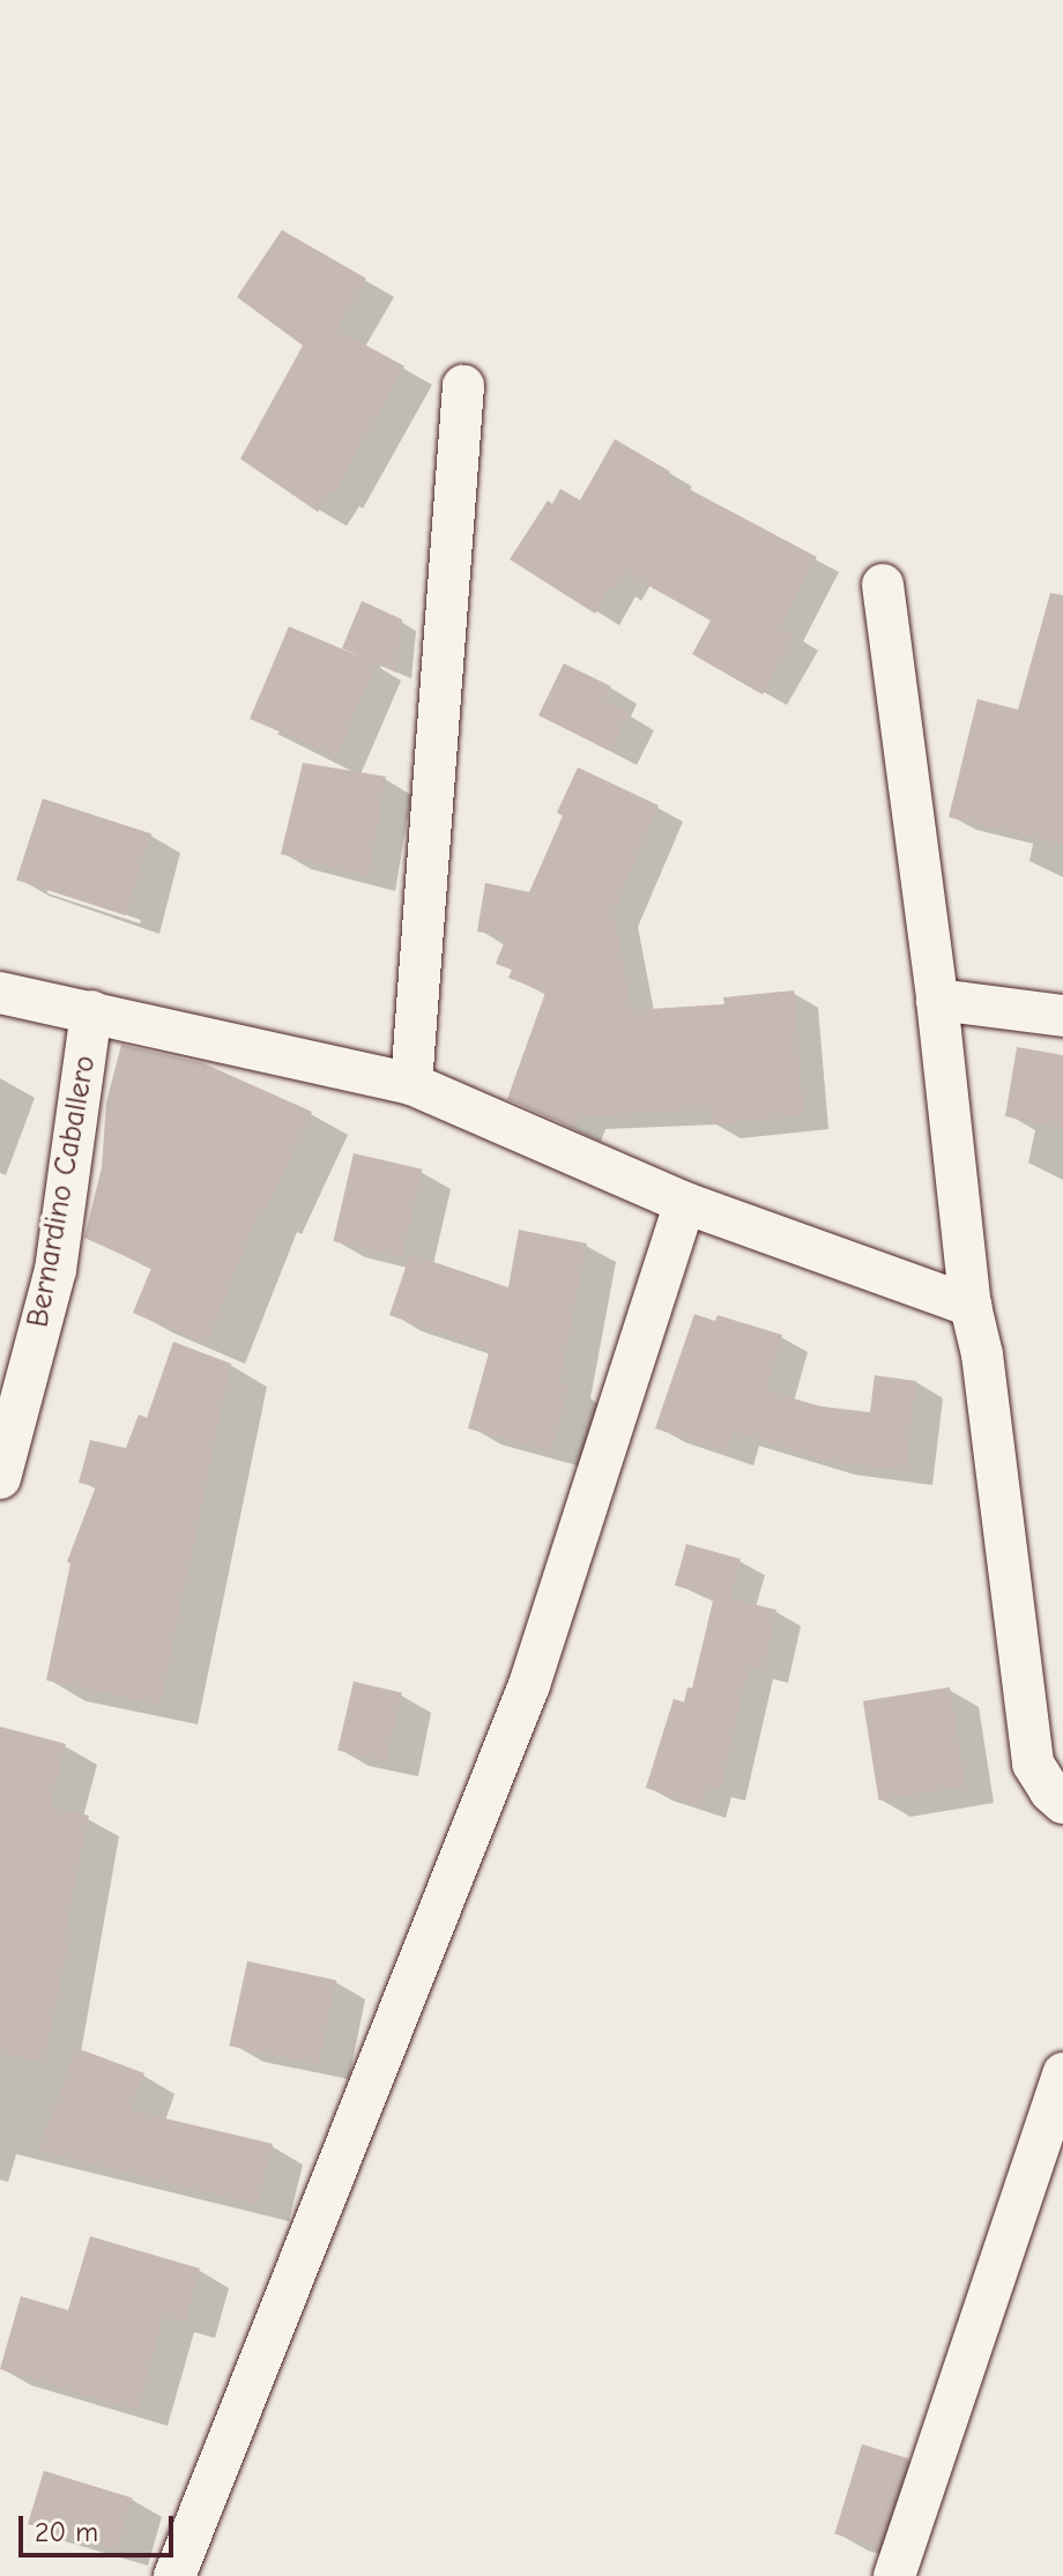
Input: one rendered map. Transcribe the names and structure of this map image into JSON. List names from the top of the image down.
{
  "streets": {
    "street": ["Bernardino Caballero"]
  },
  "scale_bar": "20 m"
}
